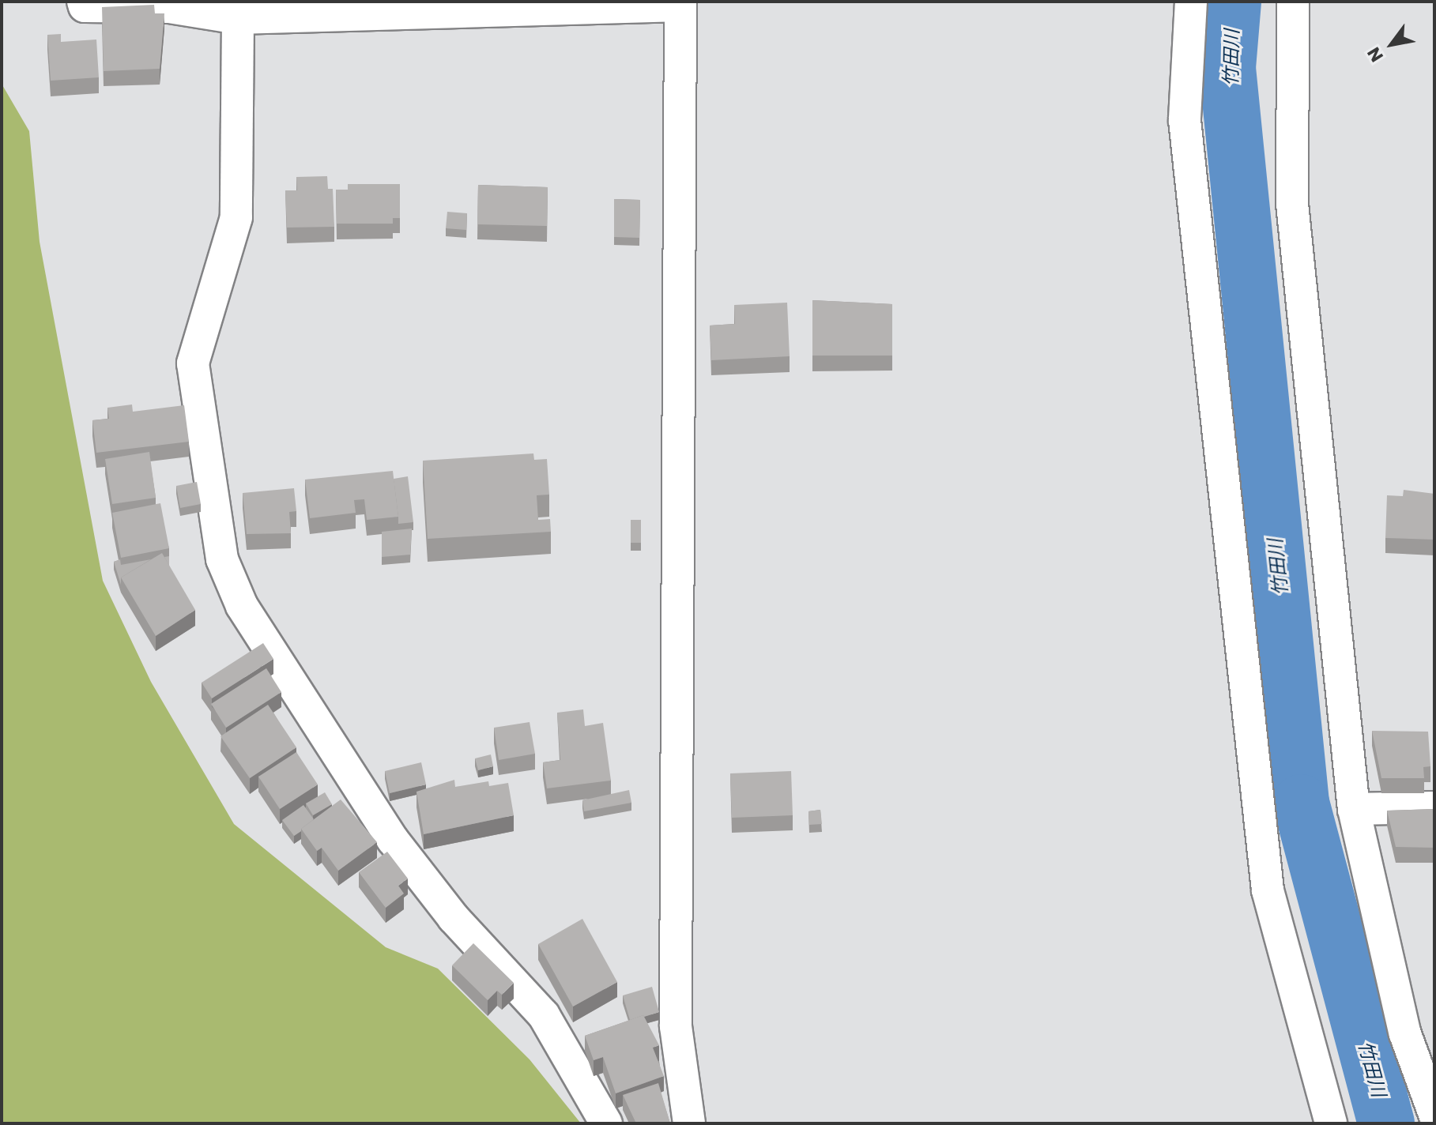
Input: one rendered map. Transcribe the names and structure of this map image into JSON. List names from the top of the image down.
{
  "water": ["竹田川"],
  "north": "bottom left"
}
